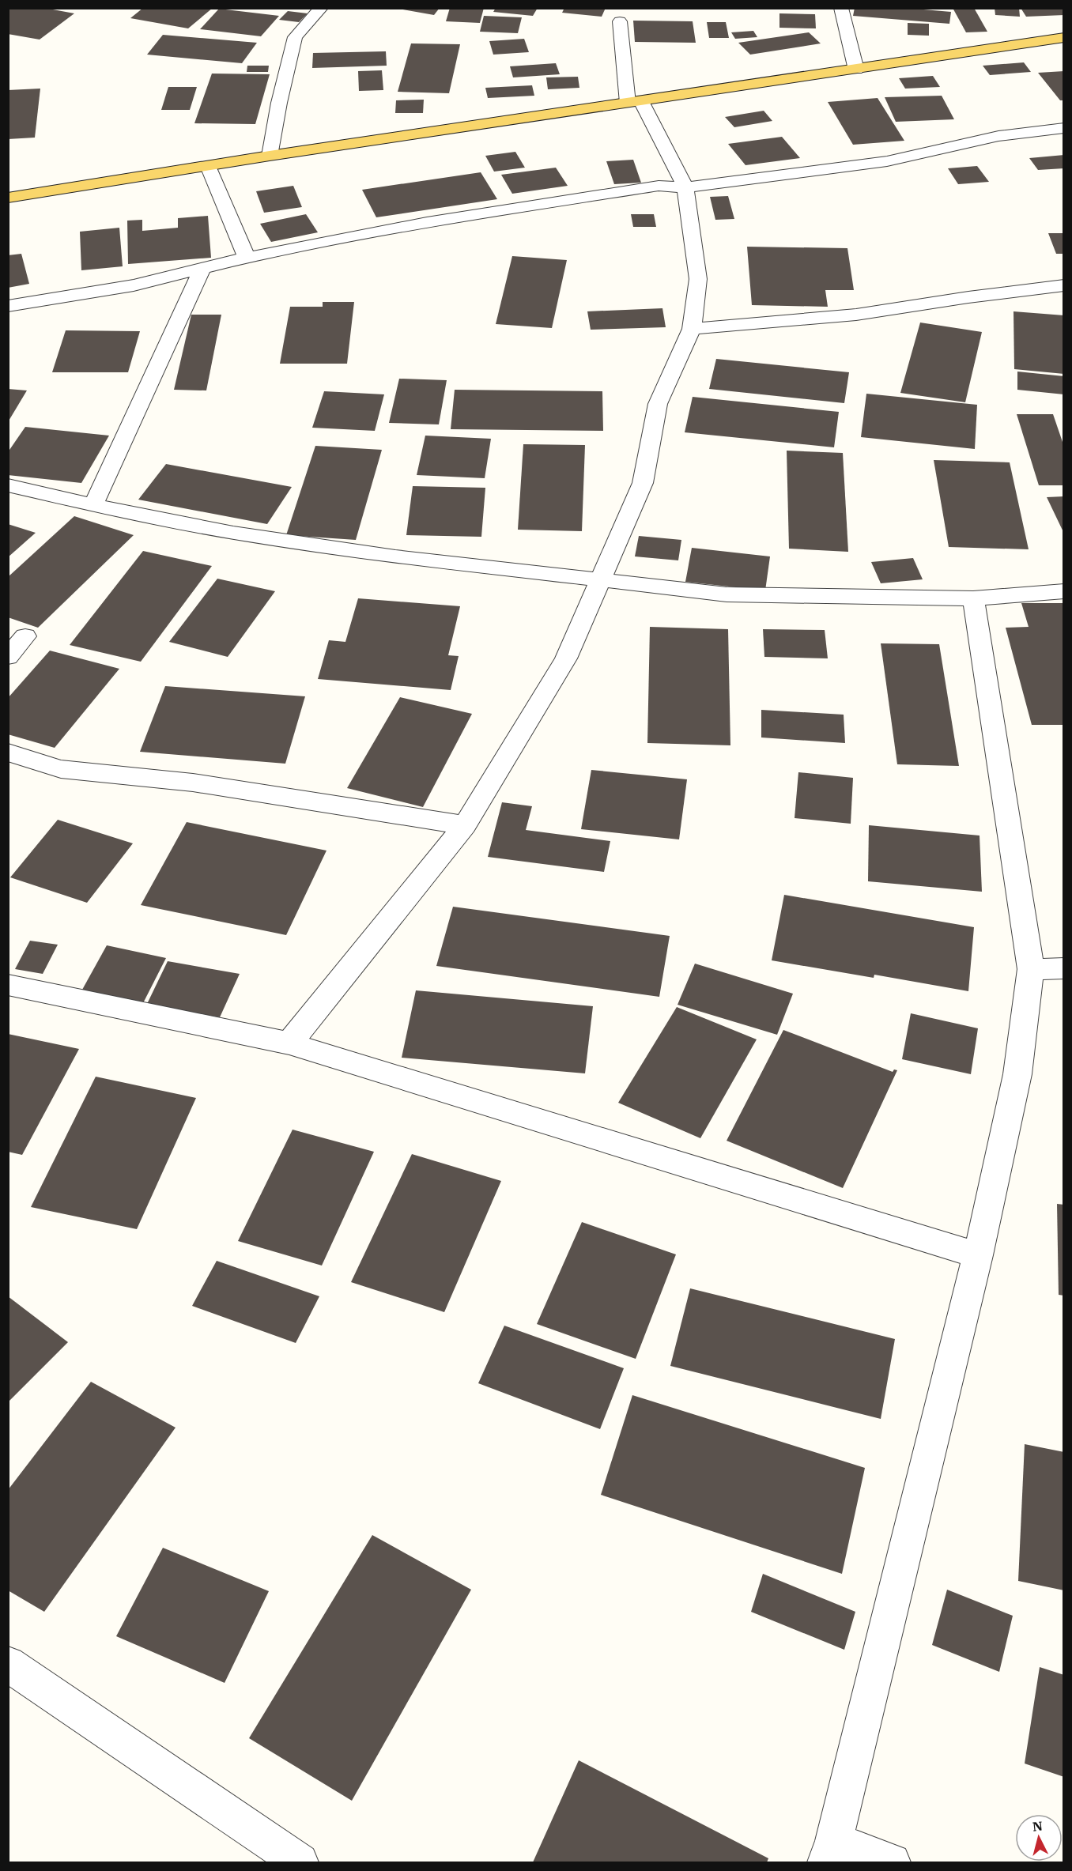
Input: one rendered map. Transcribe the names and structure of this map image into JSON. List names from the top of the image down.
{
  "north": "top"
}
